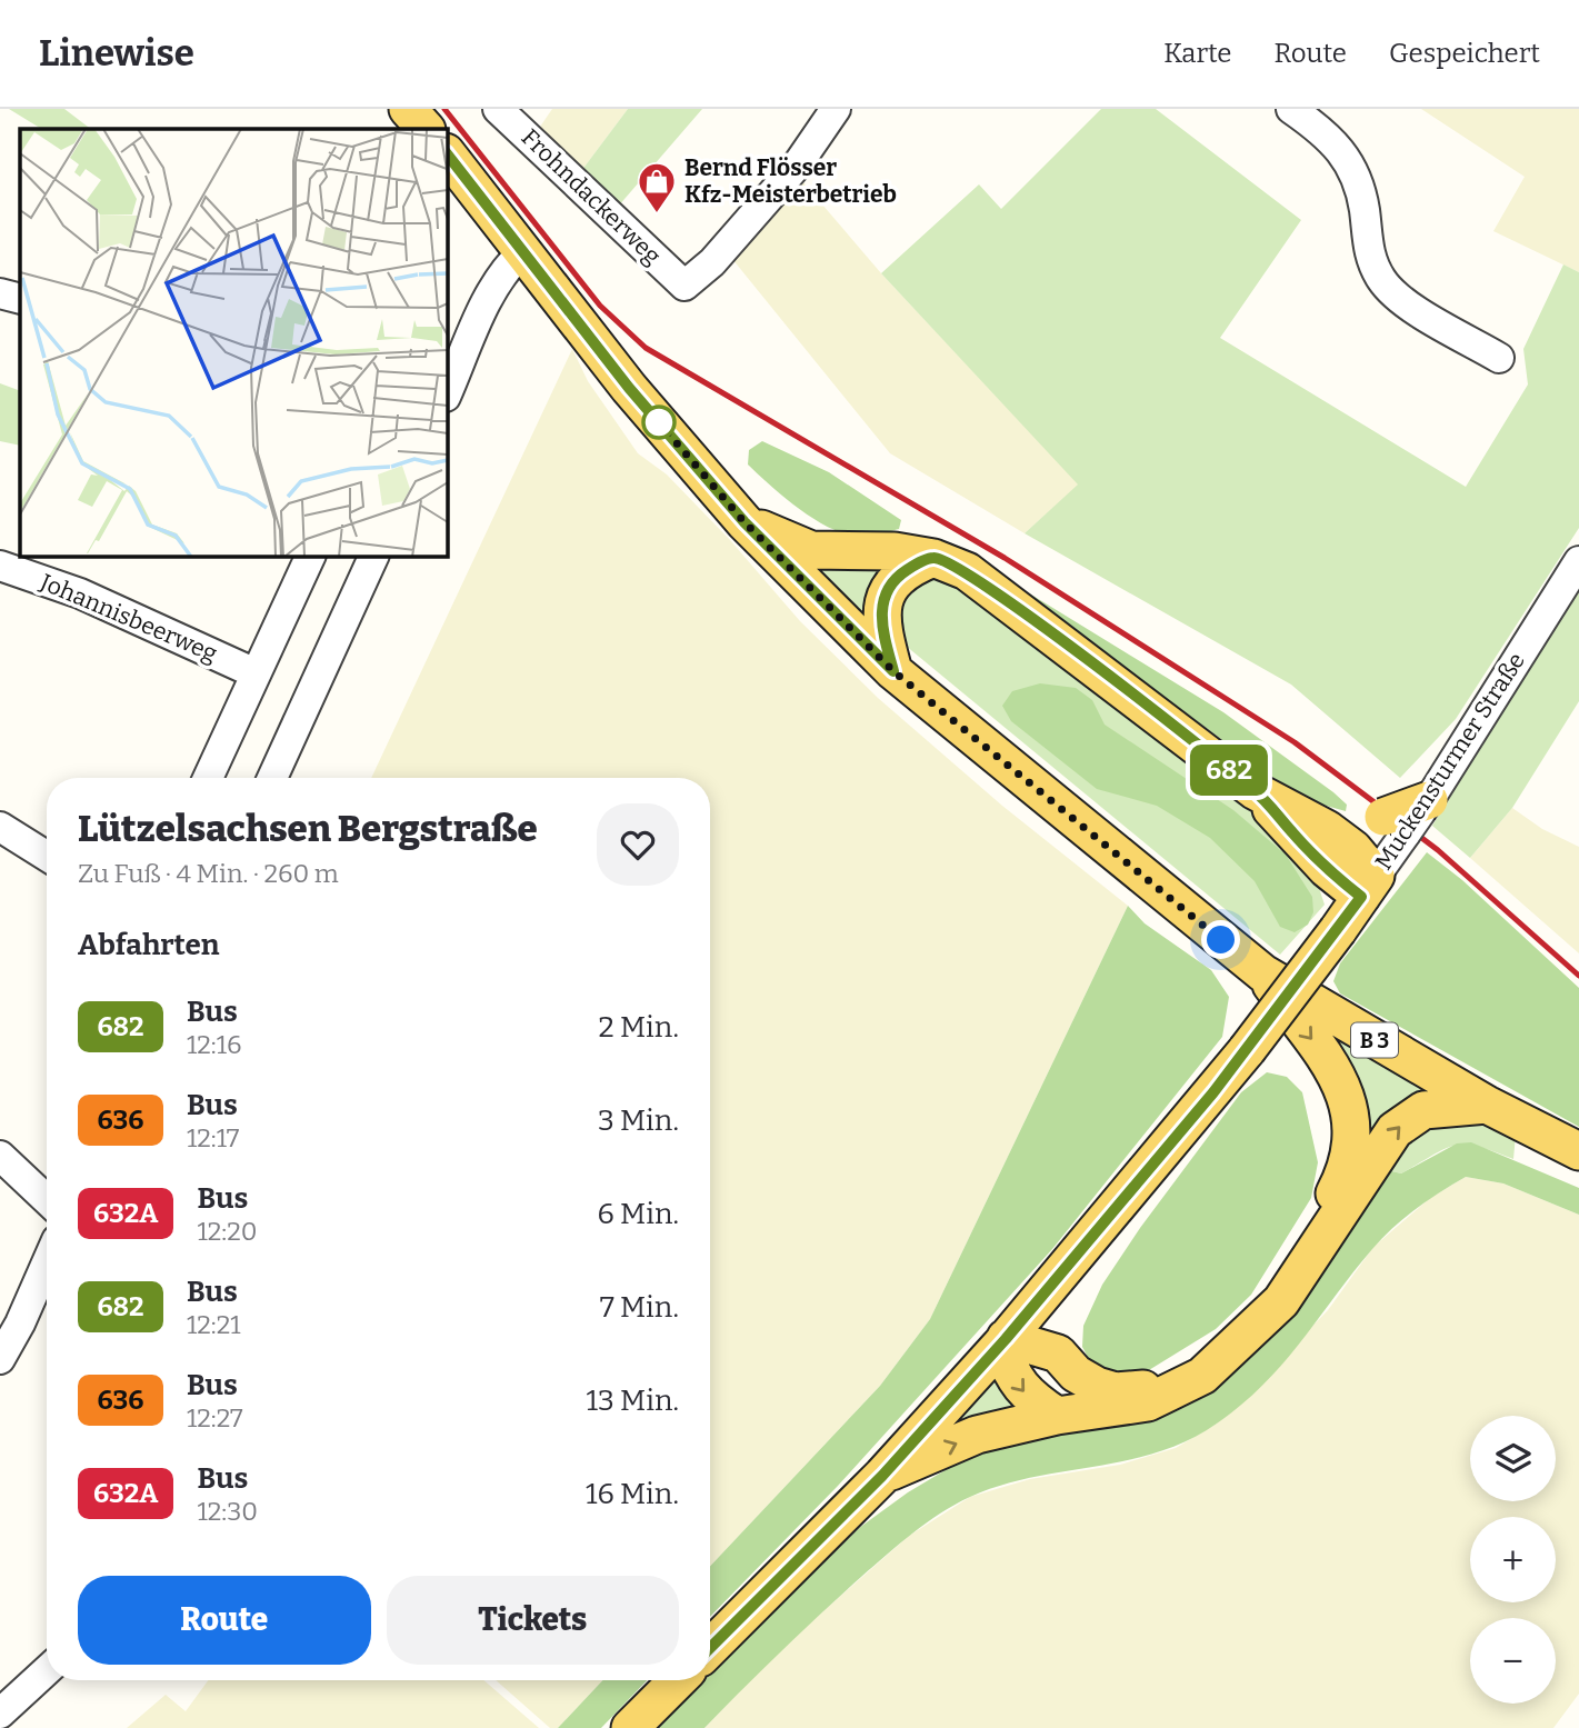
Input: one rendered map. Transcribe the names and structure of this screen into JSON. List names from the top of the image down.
{
  "streets": {
    "main road": ["Muckensturmer Straße", "B 3"],
    "street": ["Frohndackerweg", "Johannisbeerweg"]
  },
  "places": {
    "shop": ["Bernd Flösser Kfz-Meisterbetrieb"]
  },
  "lines": ["bus line 682"],
  "page": {
    "header": "Linewise",
    "nav": ["Karte", "Route", "Gespeichert"],
    "on_map": "682",
    "heading": [
      ["Lützelsachsen Bergstraße", "Zu Fuß · 4 Min. · 260 m"],
      "Abfahrten"
    ],
    "list": [
      {
        "mark": "682",
        "name": "Bus",
        "note": "12:16",
        "value": "2 Min."
      },
      {
        "mark": "636",
        "name": "Bus",
        "note": "12:17",
        "value": "3 Min."
      },
      {
        "mark": "632A",
        "name": "Bus",
        "note": "12:20",
        "value": "6 Min."
      },
      {
        "mark": "682",
        "name": "Bus",
        "note": "12:21",
        "value": "7 Min."
      },
      {
        "mark": "636",
        "name": "Bus",
        "note": "12:27",
        "value": "13 Min."
      },
      {
        "mark": "632A",
        "name": "Bus",
        "note": "12:30",
        "value": "16 Min."
      }
    ],
    "map_buttons": ["+", "−"],
    "buttons": ["Route", "Tickets"]
  }
}
